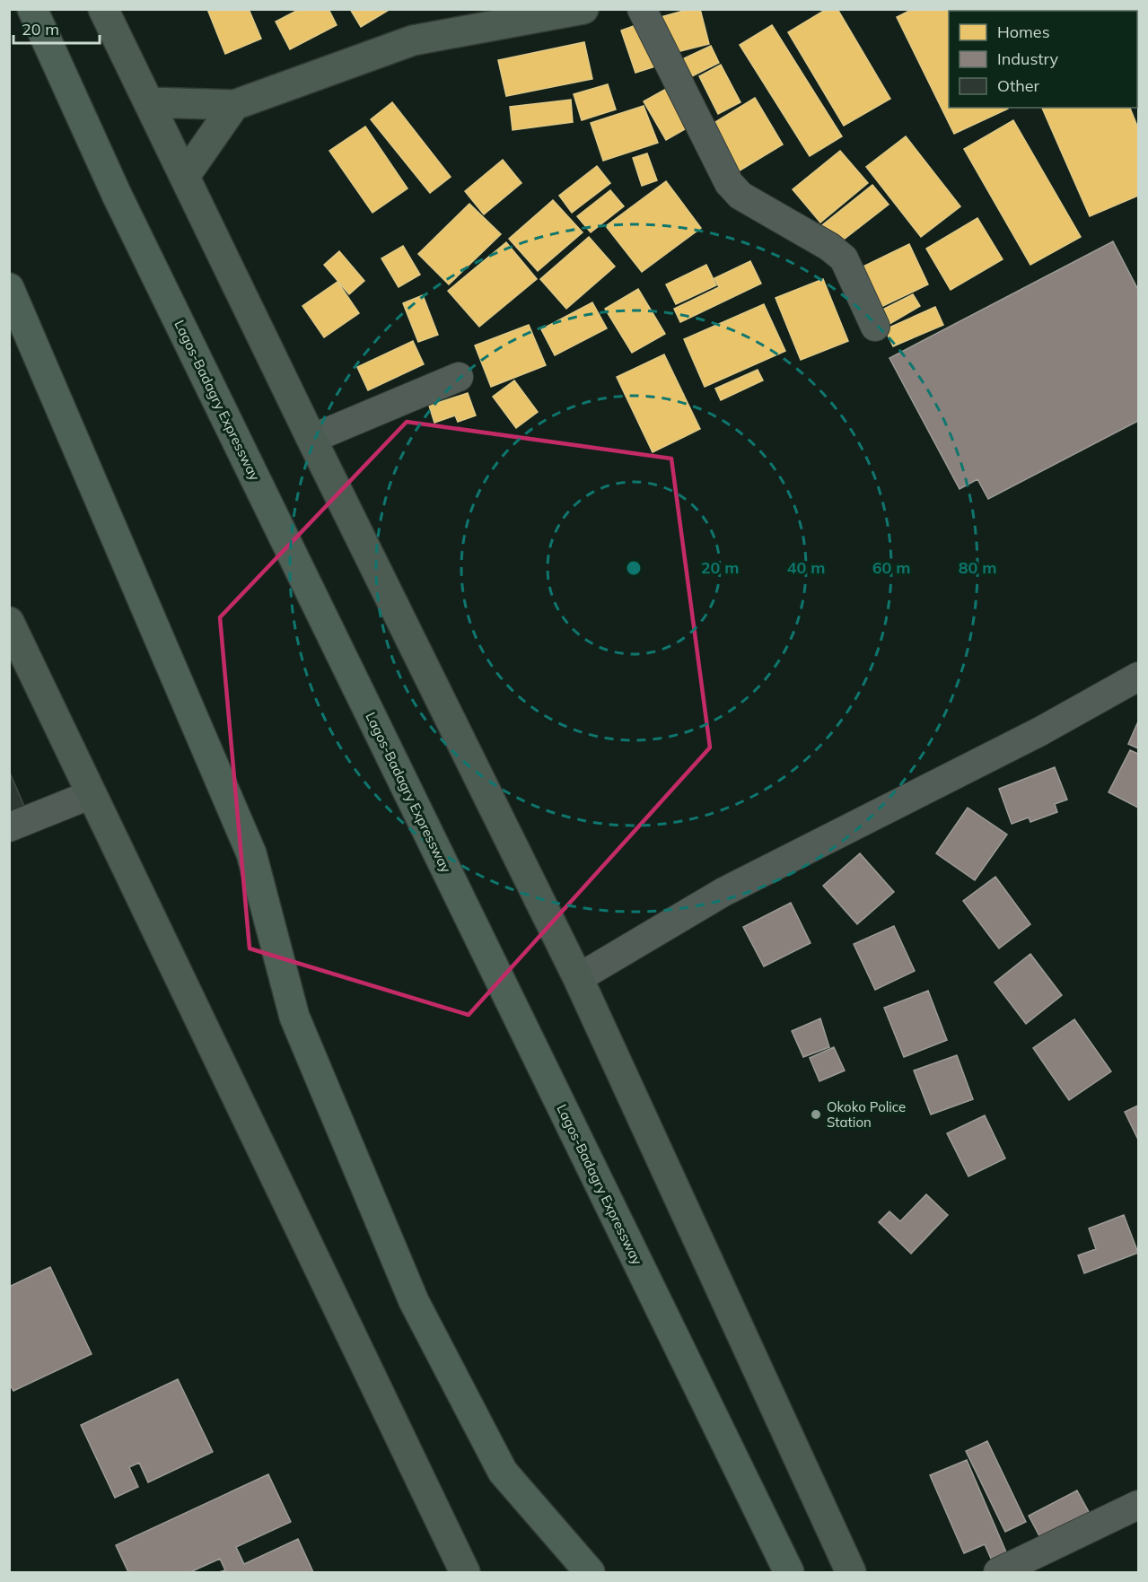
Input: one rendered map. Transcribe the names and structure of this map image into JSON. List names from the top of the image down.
{
  "streets": {
    "highway": ["Lagos-Badagry Expressway"]
  },
  "places": ["Okoko Police Station"],
  "legend": ["Homes", "Industry", "Other"],
  "scale_bar": "20 m",
  "rings": [
    "20 m",
    "40 m",
    "60 m",
    "80 m"
  ]
}
